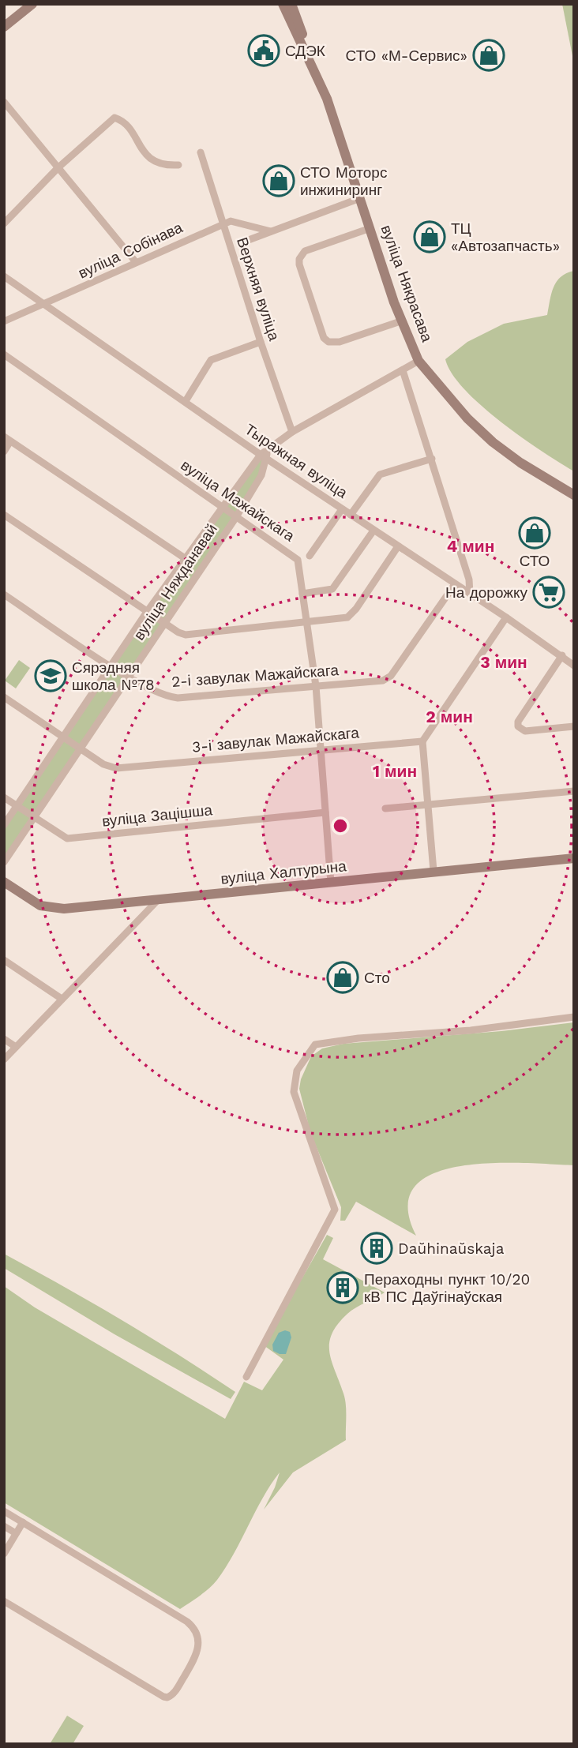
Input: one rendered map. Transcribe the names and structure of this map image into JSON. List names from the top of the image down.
{
  "streets": {
    "main road": ["вуліца Някрасава", "вуліца Халтурына"],
    "street": [
      "вуліца Собінава",
      "Верхняя вуліца",
      "Тыражная вуліца",
      "вуліца Мажайскага",
      "вуліца Няжданавай",
      "2-і завулак Мажайскага",
      "3-і завулак Мажайскага",
      "вуліца Зацішша"
    ]
  },
  "crossings": [
    ["вуліца Собінава", "Верхняя вуліца"],
    ["вуліца Собінава", "Тыражная вуліца"],
    ["вуліца Някрасава", "вуліца Няжданавай"],
    ["Верхняя вуліца", "вуліца Няжданавай"],
    ["Тыражная вуліца", "вуліца Няжданавай"],
    ["Тыражная вуліца", "2-і завулак Мажайскага"],
    ["вуліца Мажайскага", "вуліца Няжданавай"],
    ["вуліца Мажайскага", "2-і завулак Мажайскага"],
    ["вуліца Мажайскага", "3-і завулак Мажайскага"],
    ["вуліца Мажайскага", "вуліца Зацішша"],
    ["вуліца Мажайскага", "вуліца Халтурына"],
    ["вуліца Няжданавай", "2-і завулак Мажайскага"],
    ["вуліца Няжданавай", "3-і завулак Мажайскага"],
    ["вуліца Няжданавай", "вуліца Зацішша"]
  ],
  "places": {
    "public building": ["СДЭК"],
    "shop": [
      "СТО «М-Сервис»",
      "СТО Моторс инжиниринг",
      "ТЦ «Автозапчасть»",
      "СТО",
      "Сто"
    ],
    "supermarket": ["На дорожку"],
    "school or university": ["Сярэдняя школа №78"],
    "building": ["Daŭhinaŭskaja", "Пераходны пункт 10/20 кВ ПС Даўгінаўская"]
  },
  "rings": [
    "4 мин",
    "3 мин",
    "2 мин",
    "1 мин"
  ]
}
